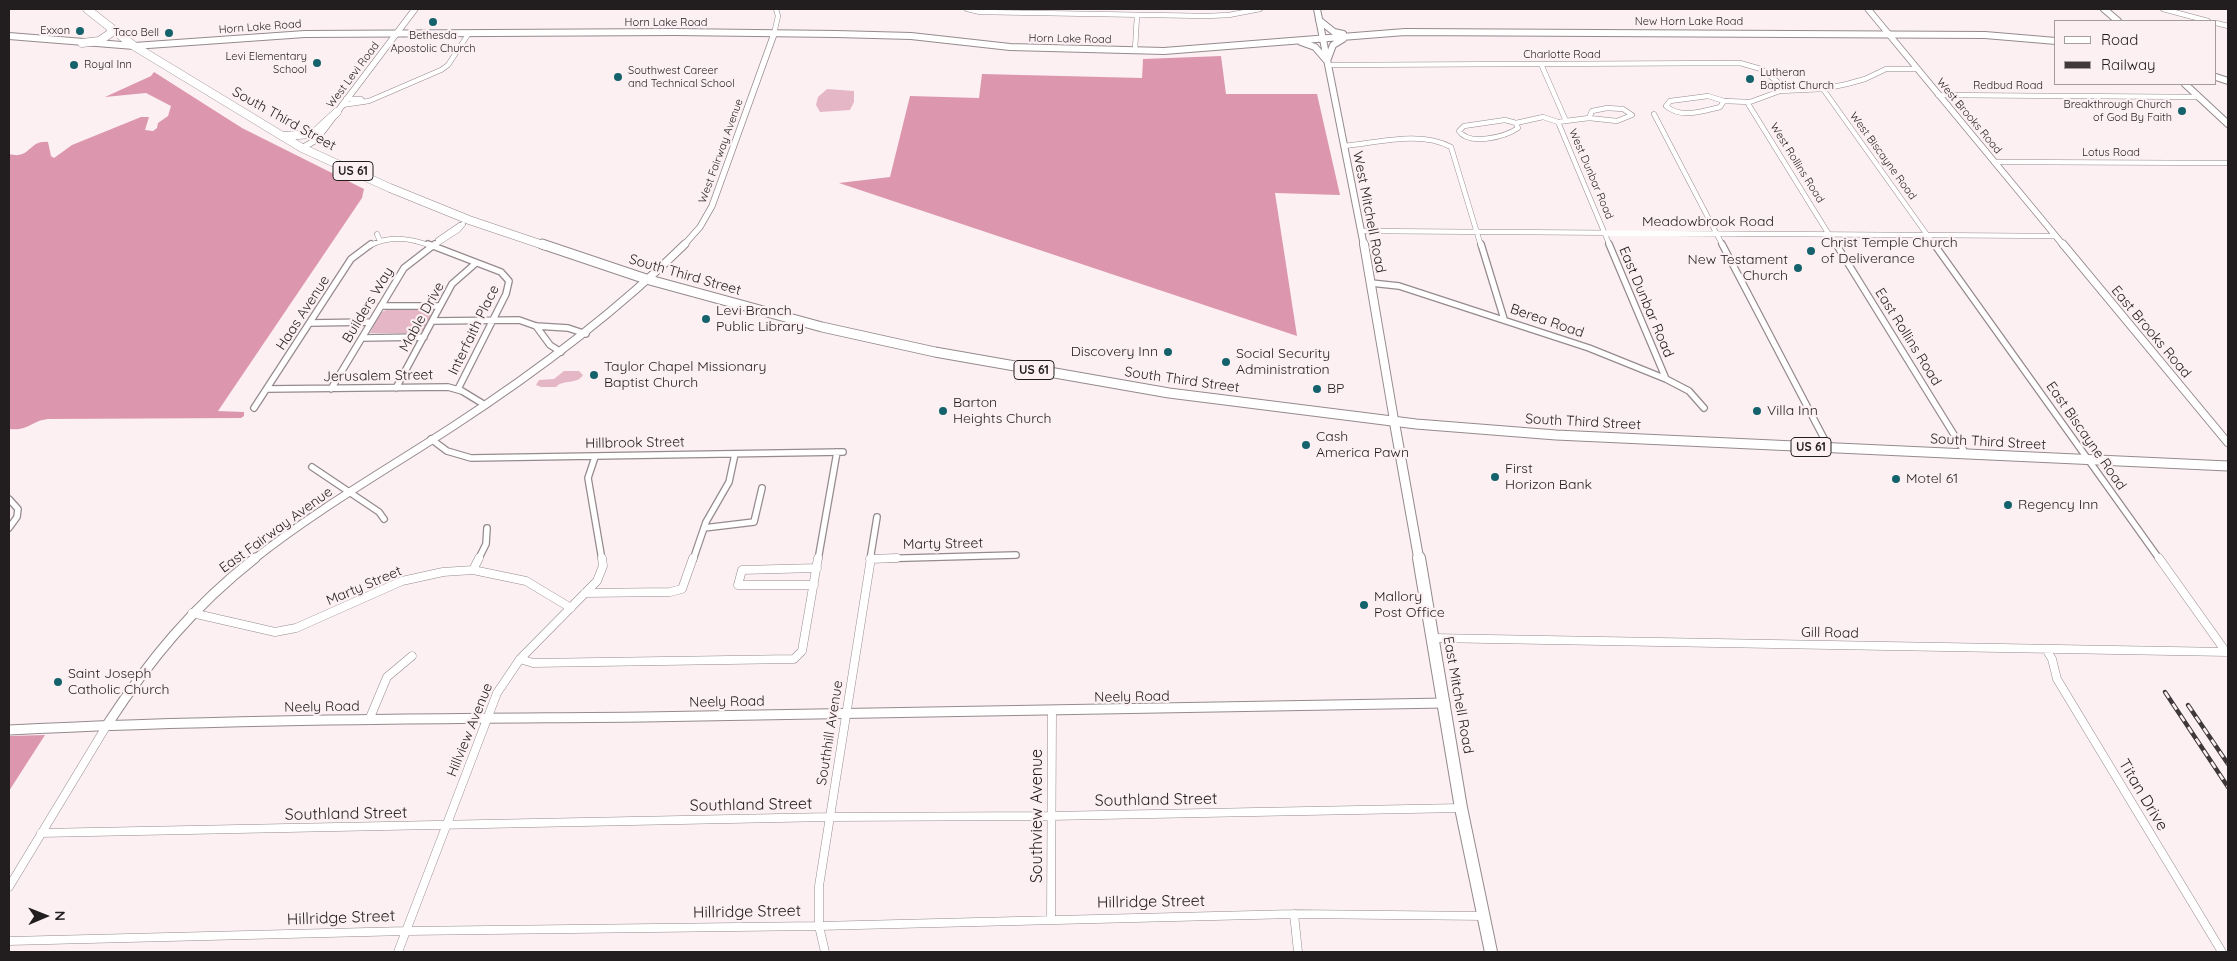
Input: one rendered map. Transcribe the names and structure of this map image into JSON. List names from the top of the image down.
{
  "streets": {
    "main road": [
      "New Horn Lake Road",
      "Horn Lake Road",
      "South Third Street",
      "US 61",
      "West Mitchell Road",
      "East Mitchell Road"
    ],
    "street": [
      "Charlotte Road",
      "West Levi Road",
      "Redbud Road",
      "West Brooks Road",
      "West Fairway Avenue",
      "Lotus Road",
      "West Biscayne Road",
      "West Rollins Road",
      "West Dunbar Road",
      "Meadowbrook Road",
      "East Dunbar Road",
      "Builders Way",
      "Haas Avenue",
      "Mable Drive",
      "Berea Road",
      "Interfaith Place",
      "East Brooks Road",
      "East Rollins Road",
      "Jerusalem Street",
      "East Biscayne Road",
      "Hillbrook Street",
      "East Fairway Avenue",
      "Marty Street",
      "Gill Road",
      "Neely Road",
      "Hillview Avenue",
      "Southhill Avenue",
      "Titan Drive",
      "Southland Street",
      "Southview Avenue",
      "Hillridge Street"
    ]
  },
  "crossings": [
    ["New Horn Lake Road", "Horn Lake Road"],
    ["New Horn Lake Road", "West Brooks Road"],
    ["New Horn Lake Road", "West Mitchell Road"],
    ["Horn Lake Road", "West Levi Road"],
    ["Horn Lake Road", "South Third Street"],
    ["Horn Lake Road", "West Fairway Avenue"],
    ["Horn Lake Road", "West Mitchell Road"],
    ["Charlotte Road", "West Dunbar Road"],
    ["Charlotte Road", "West Mitchell Road"],
    ["West Levi Road", "South Third Street"],
    ["Redbud Road", "West Brooks Road"],
    ["West Brooks Road", "Lotus Road"],
    ["West Brooks Road", "Meadowbrook Road"],
    ["West Brooks Road", "East Brooks Road"],
    ["South Third Street", "West Fairway Avenue"],
    ["South Third Street", "West Mitchell Road"],
    ["South Third Street", "Builders Way"],
    ["South Third Street", "East Rollins Road"],
    ["South Third Street", "East Biscayne Road"],
    ["South Third Street", "East Fairway Avenue"],
    ["South Third Street", "East Mitchell Road"],
    ["West Fairway Avenue", "East Fairway Avenue"],
    ["West Biscayne Road", "Meadowbrook Road"],
    ["West Biscayne Road", "East Biscayne Road"],
    ["West Rollins Road", "Meadowbrook Road"],
    ["West Rollins Road", "East Rollins Road"],
    ["West Dunbar Road", "Meadowbrook Road"],
    ["West Dunbar Road", "East Dunbar Road"],
    ["West Mitchell Road", "Meadowbrook Road"],
    ["West Mitchell Road", "Berea Road"],
    ["West Mitchell Road", "East Mitchell Road"],
    ["Meadowbrook Road", "East Dunbar Road"],
    ["Meadowbrook Road", "East Brooks Road"],
    ["Meadowbrook Road", "East Rollins Road"],
    ["Meadowbrook Road", "East Biscayne Road"],
    ["East Dunbar Road", "Berea Road"],
    ["Builders Way", "Jerusalem Street"],
    ["Haas Avenue", "Jerusalem Street"],
    ["Mable Drive", "Interfaith Place"],
    ["Mable Drive", "Jerusalem Street"],
    ["Interfaith Place", "Jerusalem Street"],
    ["Jerusalem Street", "East Fairway Avenue"],
    ["East Biscayne Road", "Gill Road"],
    ["Hillbrook Street", "East Fairway Avenue"],
    ["Hillbrook Street", "Hillview Avenue"],
    ["East Fairway Avenue", "Marty Street"],
    ["East Fairway Avenue", "Neely Road"],
    ["East Fairway Avenue", "Southland Street"],
    ["Marty Street", "Hillview Avenue"],
    ["Marty Street", "Southhill Avenue"],
    ["Gill Road", "East Mitchell Road"],
    ["Gill Road", "Titan Drive"],
    ["East Mitchell Road", "Neely Road"],
    ["East Mitchell Road", "Southland Street"],
    ["East Mitchell Road", "Hillridge Street"],
    ["Neely Road", "Hillview Avenue"],
    ["Neely Road", "Southhill Avenue"],
    ["Neely Road", "Southview Avenue"],
    ["Hillview Avenue", "Southland Street"],
    ["Hillview Avenue", "Hillridge Street"],
    ["Southhill Avenue", "Southland Street"],
    ["Southhill Avenue", "Hillridge Street"],
    ["Southland Street", "Southview Avenue"],
    ["Southview Avenue", "Hillridge Street"]
  ],
  "places": [
    "Bethesda Apostolic Church",
    "Exxon",
    "Taco Bell",
    "Levi Elementary School",
    "Royal Inn",
    "Southwest Career and Technical School",
    "Lutheran Baptist Church",
    "Breakthrough Church of God By Faith",
    "Christ Temple Church of Deliverance",
    "New Testament Church",
    "Levi Branch Public Library",
    "Discovery Inn",
    "Social Security Administration",
    "Taylor Chapel Missionary Baptist Church",
    "BP",
    "Barton Heights Church",
    "Villa Inn",
    "Cash America Pawn",
    "First Horizon Bank",
    "Motel 61",
    "Regency Inn",
    "Mallory Post Office",
    "Saint Joseph Catholic Church"
  ],
  "legend": ["Road", "Railway"],
  "north": "right"
}
